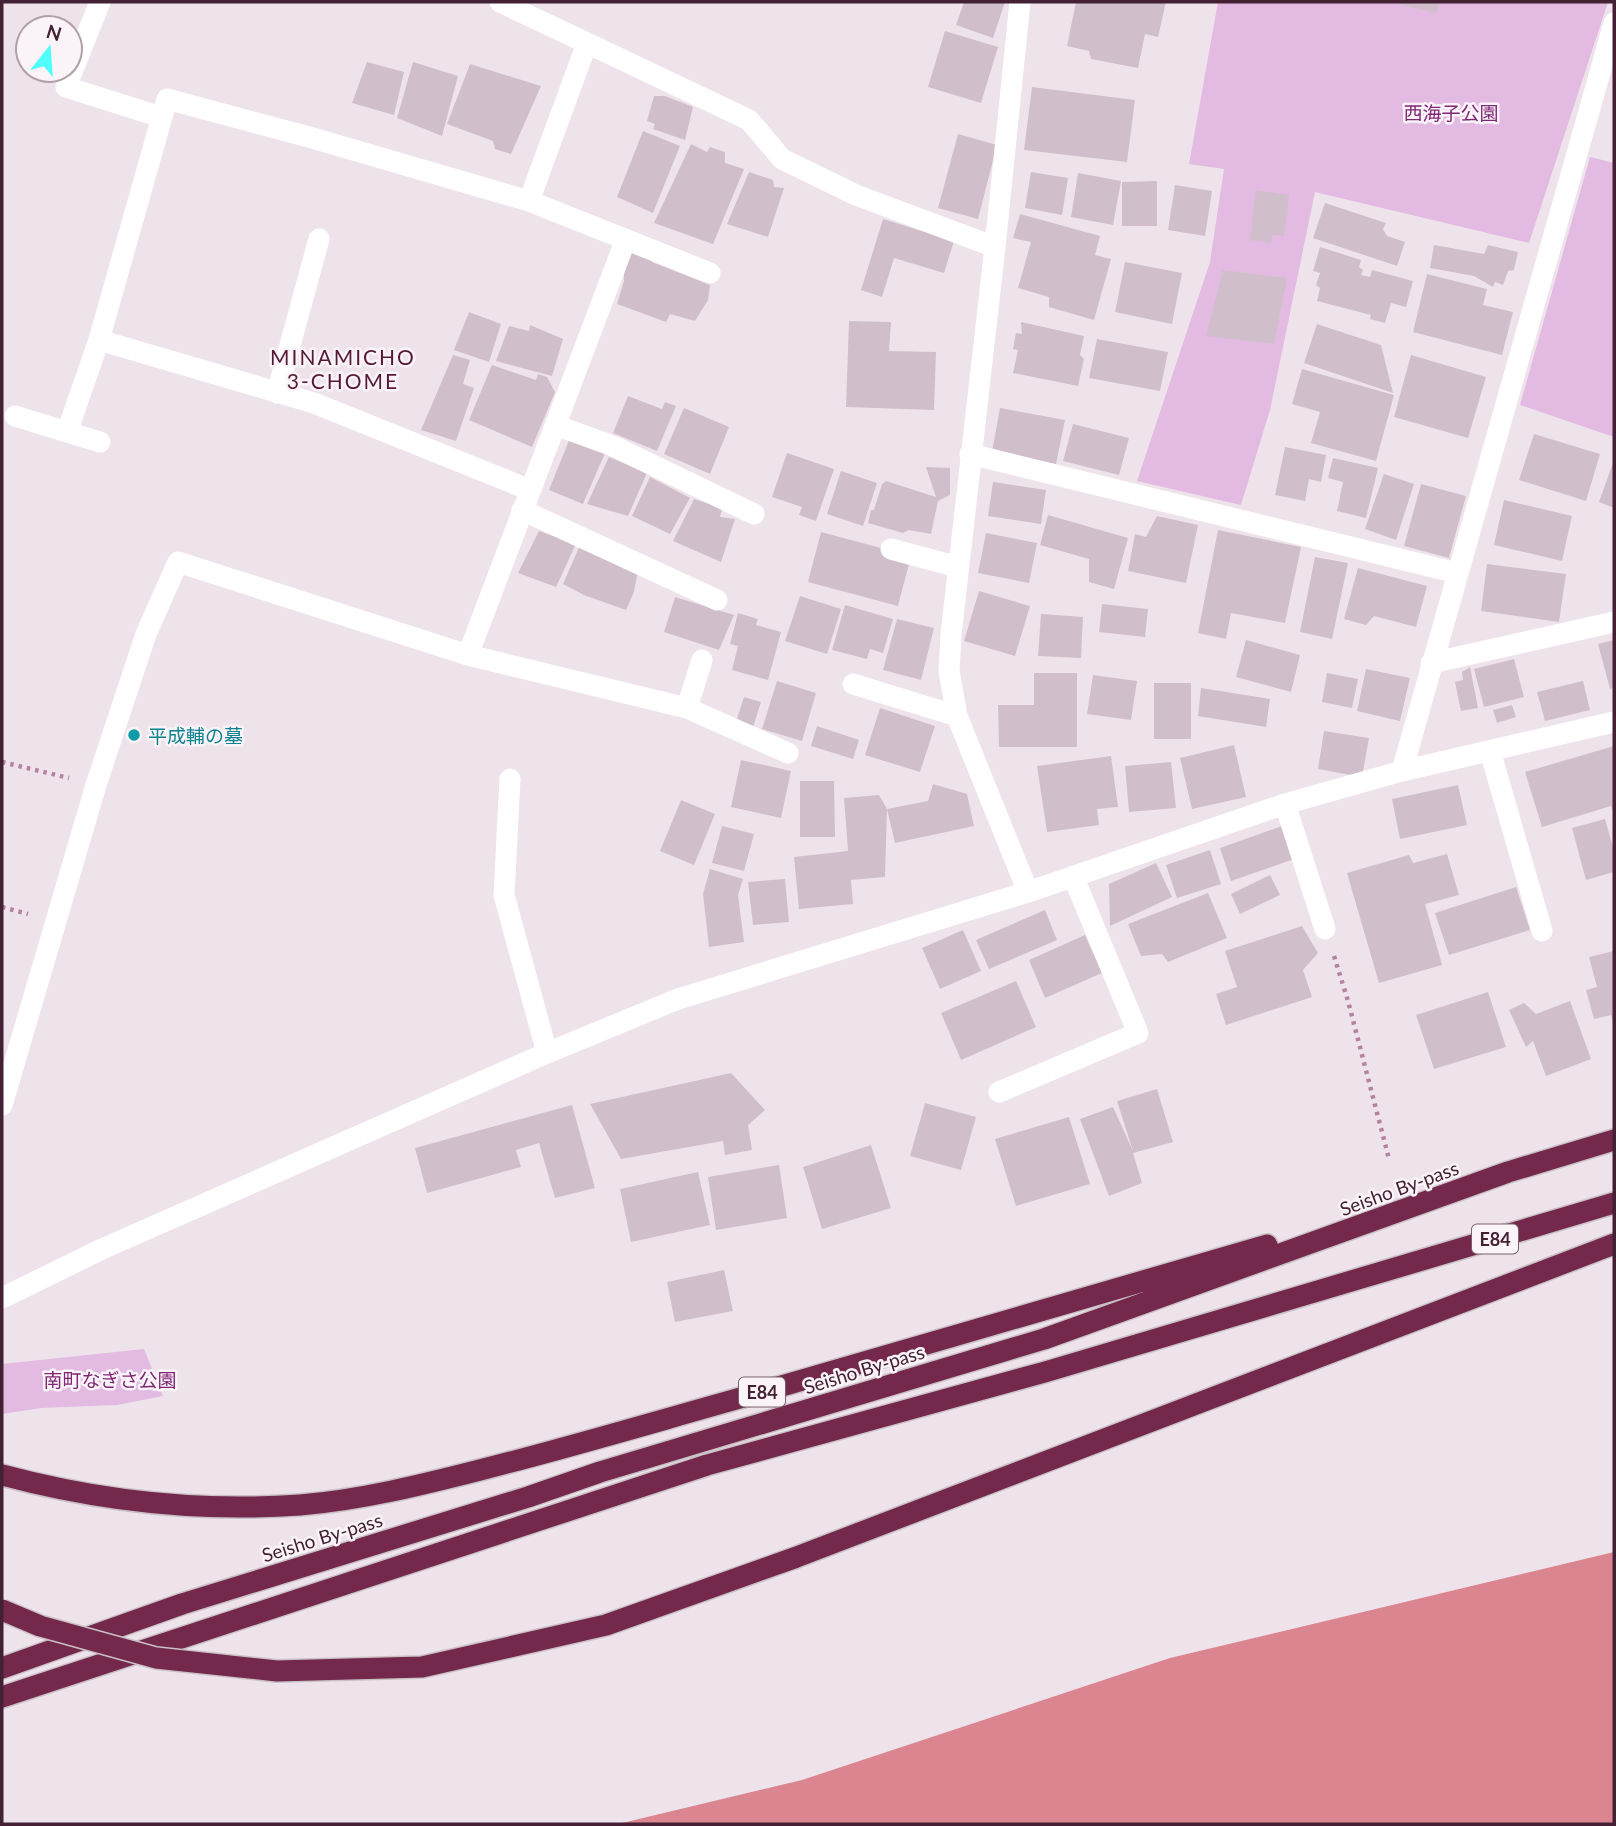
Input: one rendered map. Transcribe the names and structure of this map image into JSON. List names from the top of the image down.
{
  "streets": {
    "highway": ["Seisho By-pass", "E84"]
  },
  "crossings": [
    ["Seisho By-pass", "E84"]
  ],
  "districts": ["MINAMICHO 3-CHOME"],
  "parks": ["西海子公園", "南町なぎさ公園"],
  "places": ["平成輔の墓"],
  "north": "top"
}
